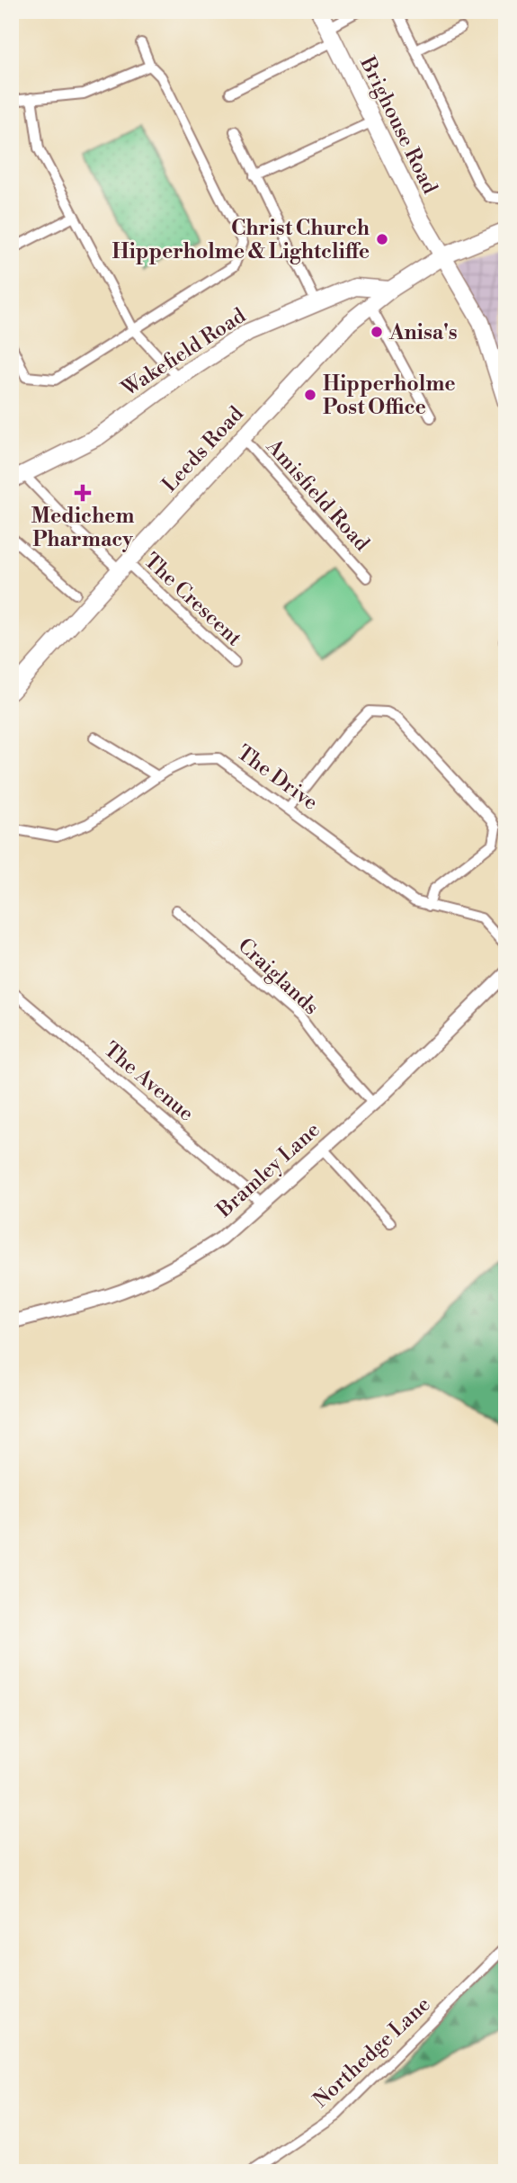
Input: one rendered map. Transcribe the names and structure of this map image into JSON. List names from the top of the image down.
{
  "streets": {
    "main road": ["Brighouse Road", "Wakefield Road", "Leeds Road"],
    "street": [
      "Amisfield Road",
      "The Crescent",
      "The Drive",
      "Craiglands",
      "The Avenue",
      "Bramley Lane",
      "Northedge Lane"
    ]
  },
  "crossings": [
    ["Brighouse Road", "Leeds Road"],
    ["Wakefield Road", "Leeds Road"],
    ["Wakefield Road", "The Crescent"],
    ["Leeds Road", "Amisfield Road"],
    ["Leeds Road", "The Crescent"],
    ["Craiglands", "Bramley Lane"],
    ["The Avenue", "Bramley Lane"]
  ],
  "places": {
    "other": ["Christ Church Hipperholme & Lightcliffe", "Anisa's", "Hipperholme Post Office"],
    "health": ["Medichem Pharmacy"]
  }
}
